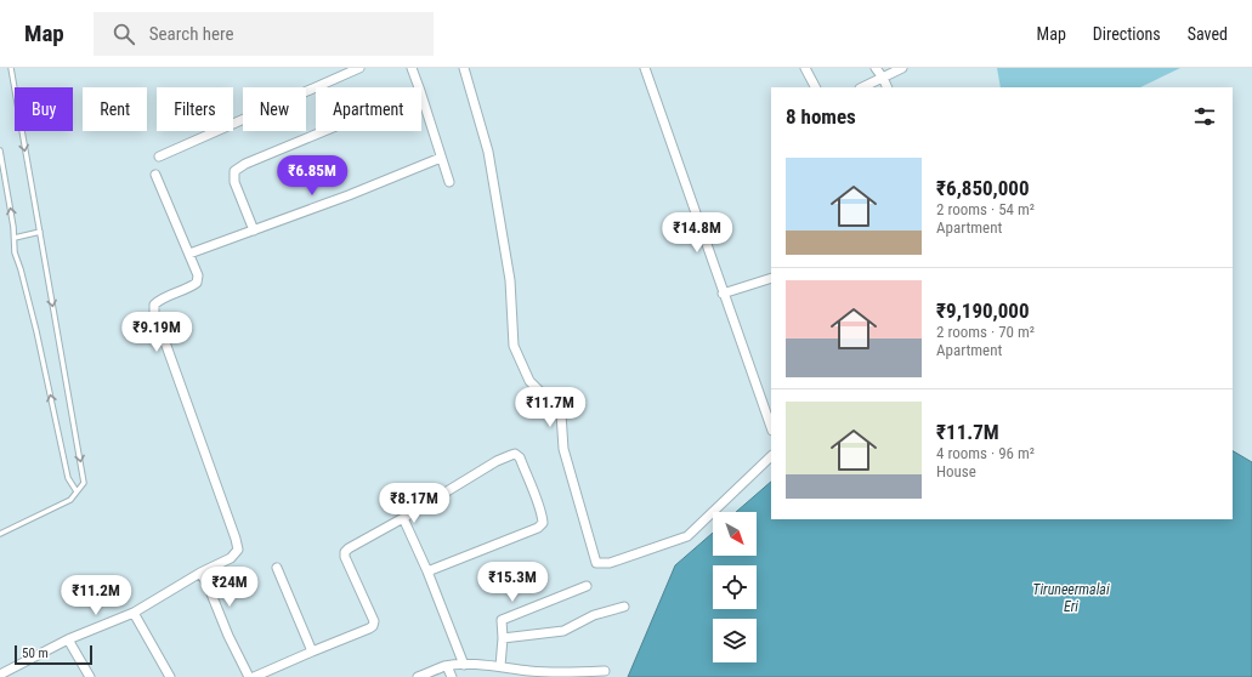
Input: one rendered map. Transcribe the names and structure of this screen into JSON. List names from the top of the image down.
{
  "water": ["Tiruneermalai Eri"],
  "scale_bar": "50 m",
  "north": "bottom right",
  "page": {
    "header": "Map",
    "search": "Search here",
    "nav": ["Map", "Directions", "Saved"],
    "chip": [
      "Buy",
      "Rent",
      "Filters",
      "New",
      "Apartment"
    ],
    "heading": "8 homes",
    "list": [
      {
        "name": "₹6,850,000",
        "note": "2 rooms · 54 m² · Apartment"
      },
      {
        "name": "₹9,190,000",
        "note": "2 rooms · 70 m² · Apartment"
      },
      {
        "name": "₹11.7M",
        "note": "4 rooms · 96 m² · House"
      }
    ],
    "price": [
      "₹6.85M",
      "₹14.8M",
      "₹9.19M",
      "₹11.7M",
      "₹8.17M",
      "₹15.3M",
      "₹24M",
      "₹11.2M"
    ],
    "scale": "50 m"
  }
}
